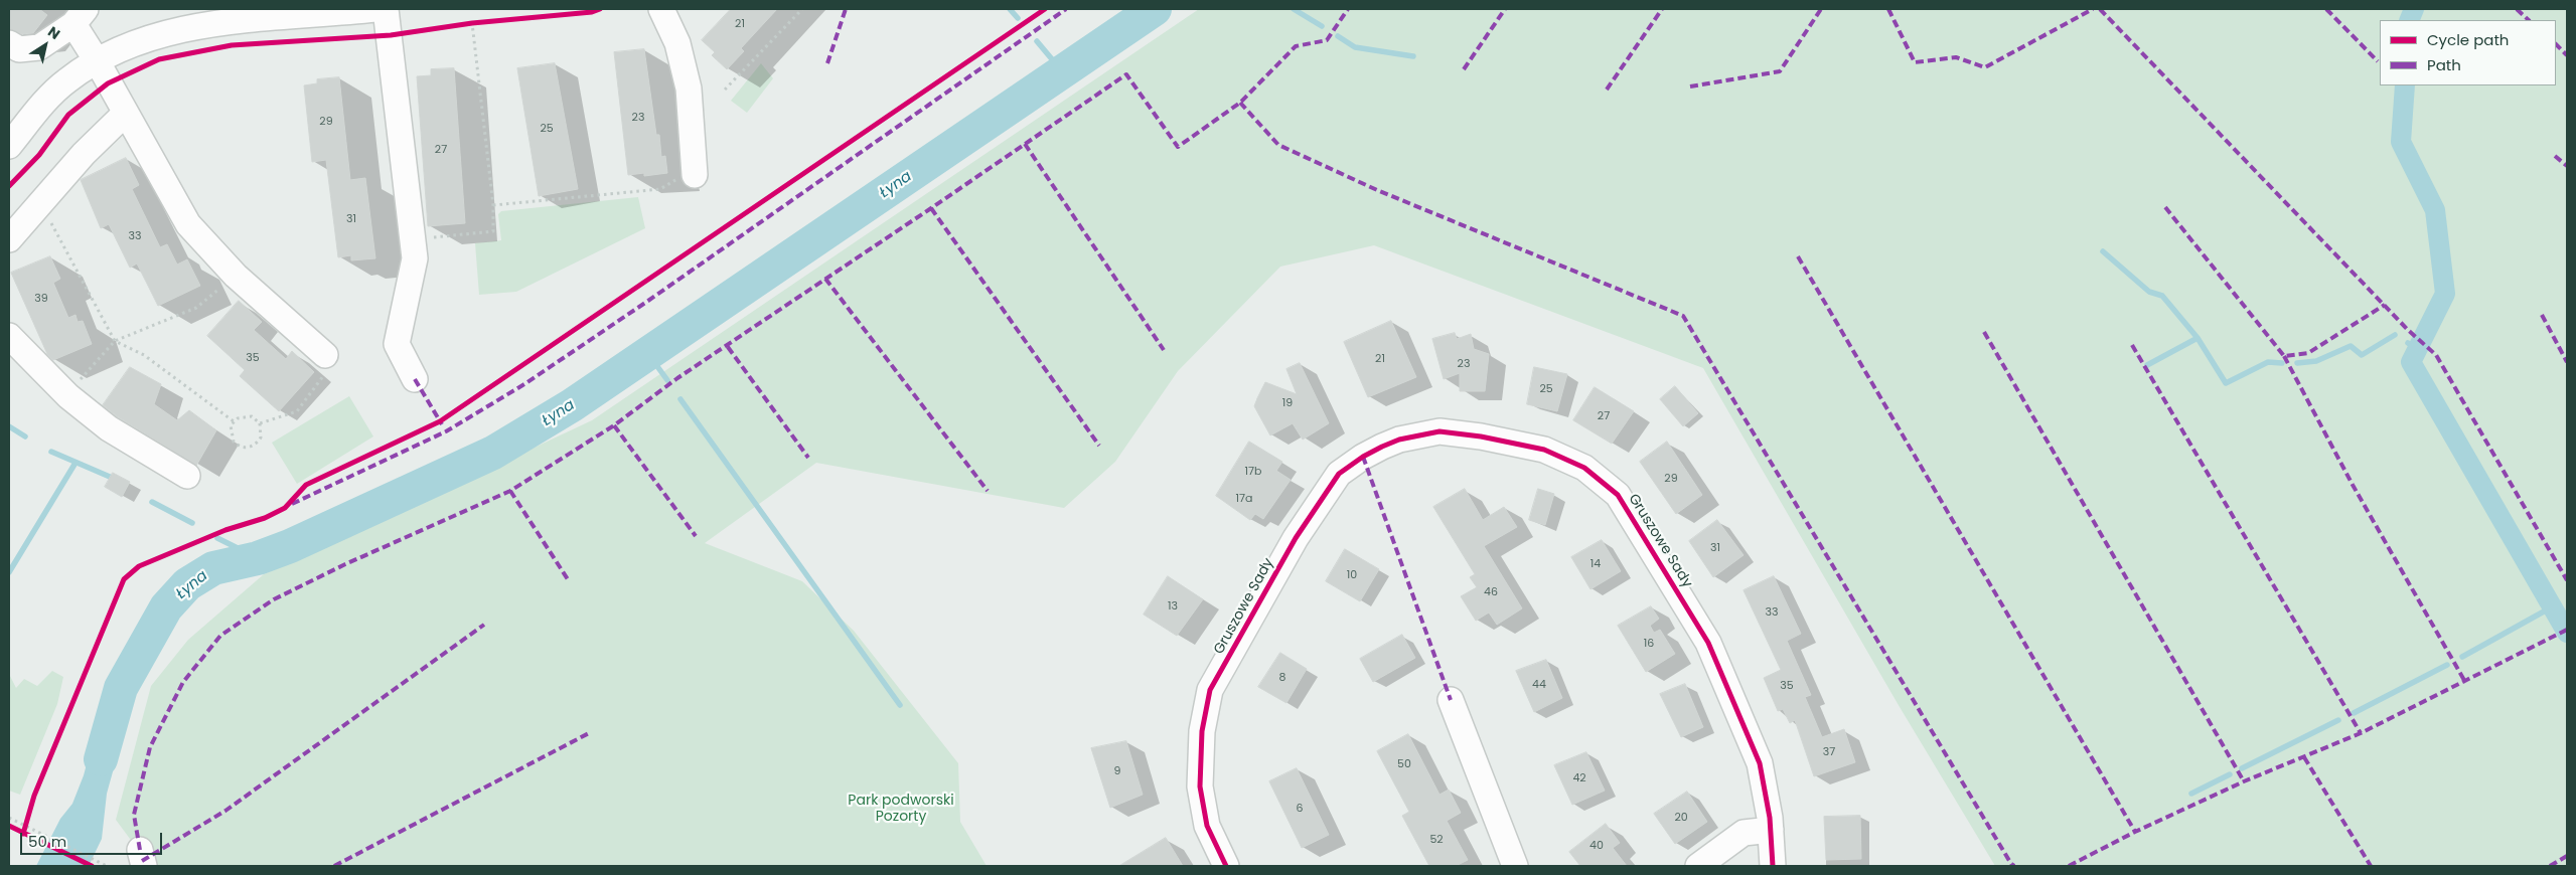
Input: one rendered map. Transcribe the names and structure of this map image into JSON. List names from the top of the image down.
{
  "streets": {
    "street": ["Gruszowe Sady"]
  },
  "water": ["Łyna"],
  "parks": ["Park podworski Pozorty"],
  "house_numbers": [
    "21",
    "23",
    "29",
    "25",
    "27",
    "31",
    "33",
    "39",
    "35",
    "21",
    "23",
    "25",
    "19",
    "27",
    "17b",
    "29",
    "17a",
    "31",
    "14",
    "10",
    "46",
    "13",
    "33",
    "16",
    "8",
    "44",
    "35",
    "37",
    "50",
    "9",
    "42",
    "6",
    "20",
    "52",
    "40"
  ],
  "legend": ["Cycle path", "Path"],
  "scale_bar": "50 m",
  "north": "top right"
}
